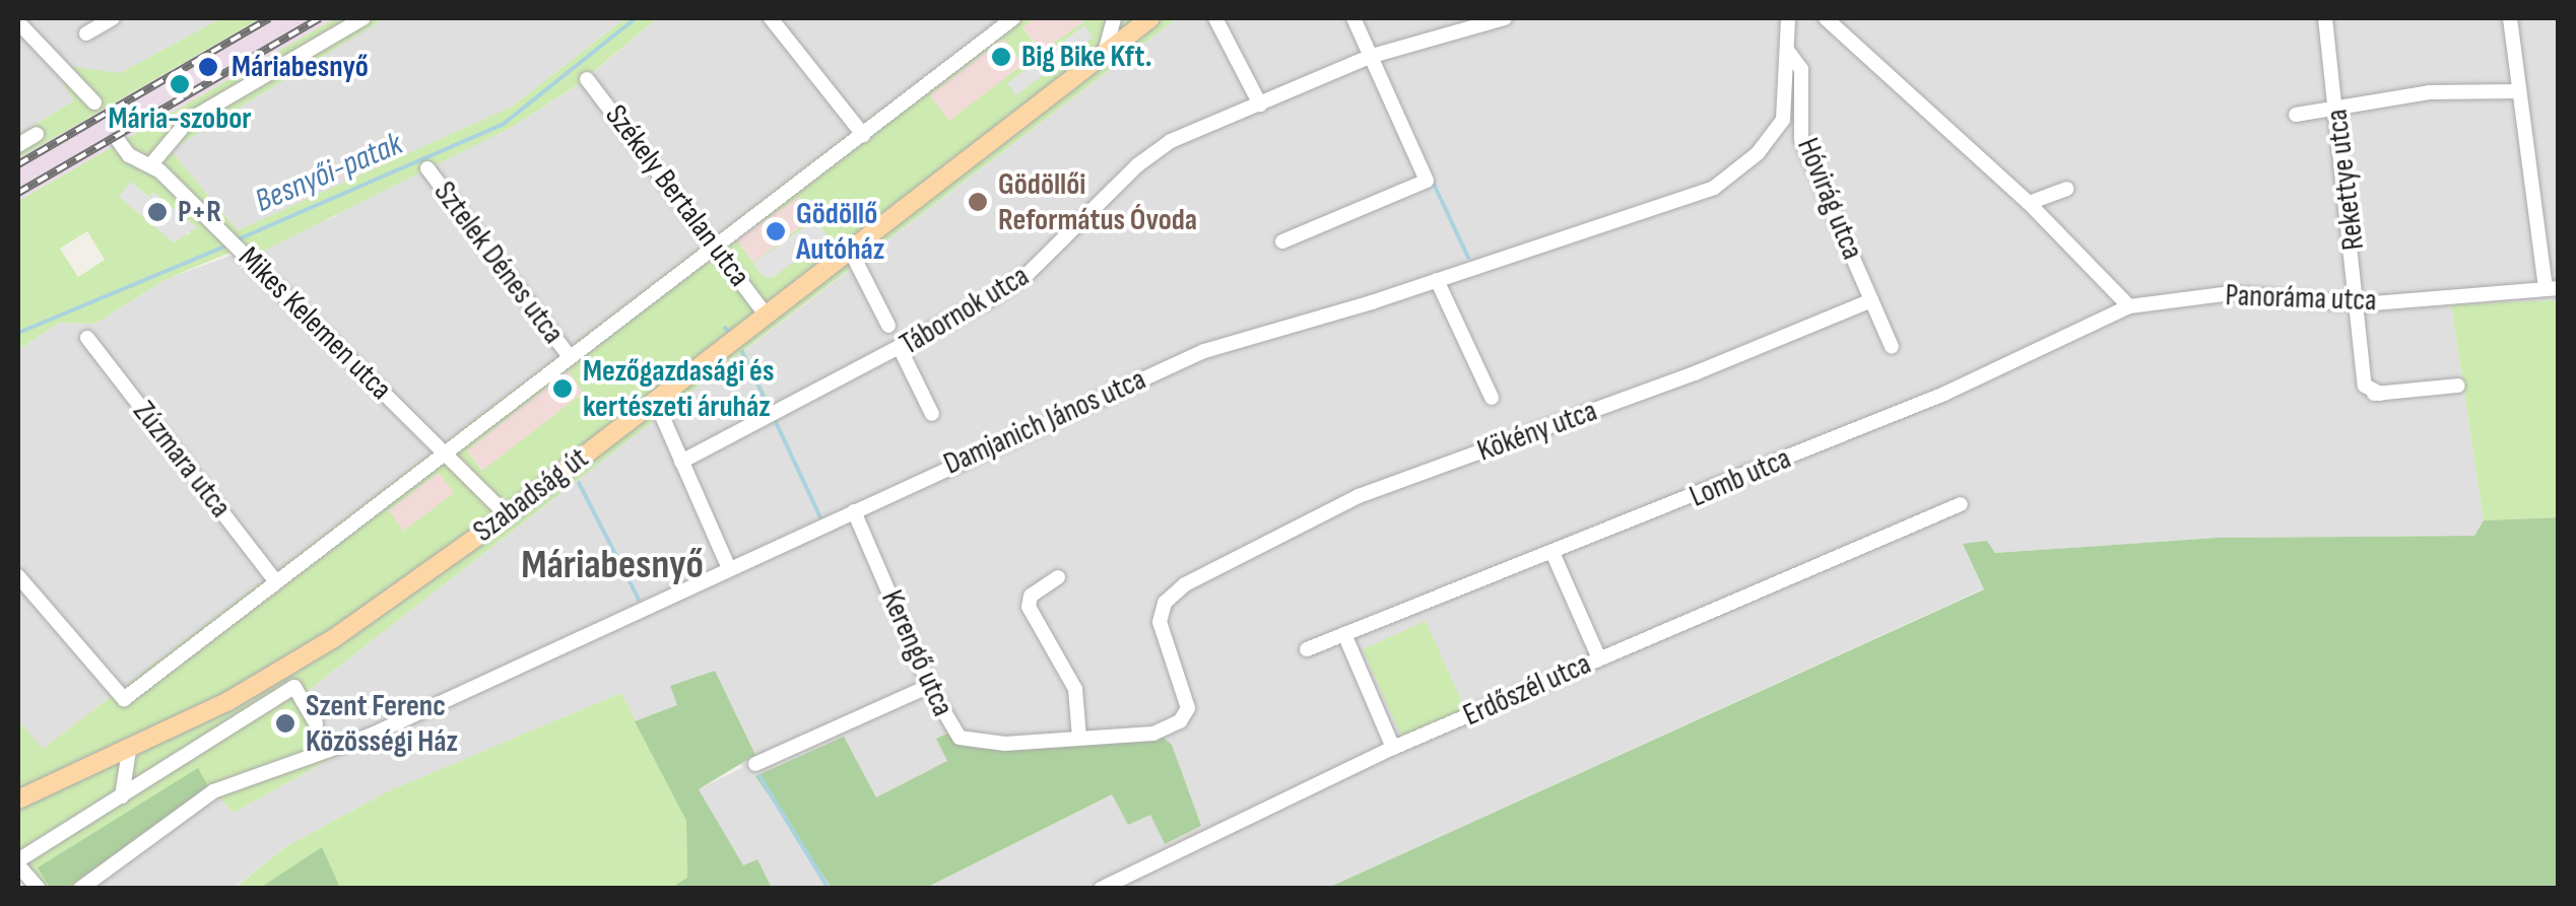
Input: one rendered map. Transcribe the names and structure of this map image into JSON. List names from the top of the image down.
{
  "streets": {
    "main road": ["Szabadság út"],
    "street": [
      "Rekettye utca",
      "Székely Bertalan utca",
      "Hóvirág utca",
      "Sztelek Dénes utca",
      "Panoráma utca",
      "Tábornok utca",
      "Mikes Kelemen utca",
      "Damjanich János utca",
      "Kökény utca",
      "Zúzmara utca",
      "Lomb utca",
      "Kerengő utca",
      "Erdőszél utca"
    ]
  },
  "crossings": [
    ["Rekettye utca", "Panoráma utca"],
    ["Székely Bertalan utca", "Szabadság út"],
    ["Hóvirág utca", "Damjanich János utca"],
    ["Hóvirág utca", "Kökény utca"],
    ["Panoráma utca", "Lomb utca"],
    ["Mikes Kelemen utca", "Szabadság út"],
    ["Damjanich János utca", "Kerengő utca"],
    ["Kökény utca", "Kerengő utca"]
  ],
  "districts": ["Máriabesnyő"],
  "water": ["Besnyői-patak"],
  "places": [
    "Big Bike Kft.",
    "Máriabesnyő",
    "Mária-szobor",
    "Gödöllői Református Óvoda",
    "P+R",
    "Gödöllő Autóház",
    "Mezőgazdasági és kertészeti áruház",
    "Szent Ferenc Közösségi Ház"
  ]
}
